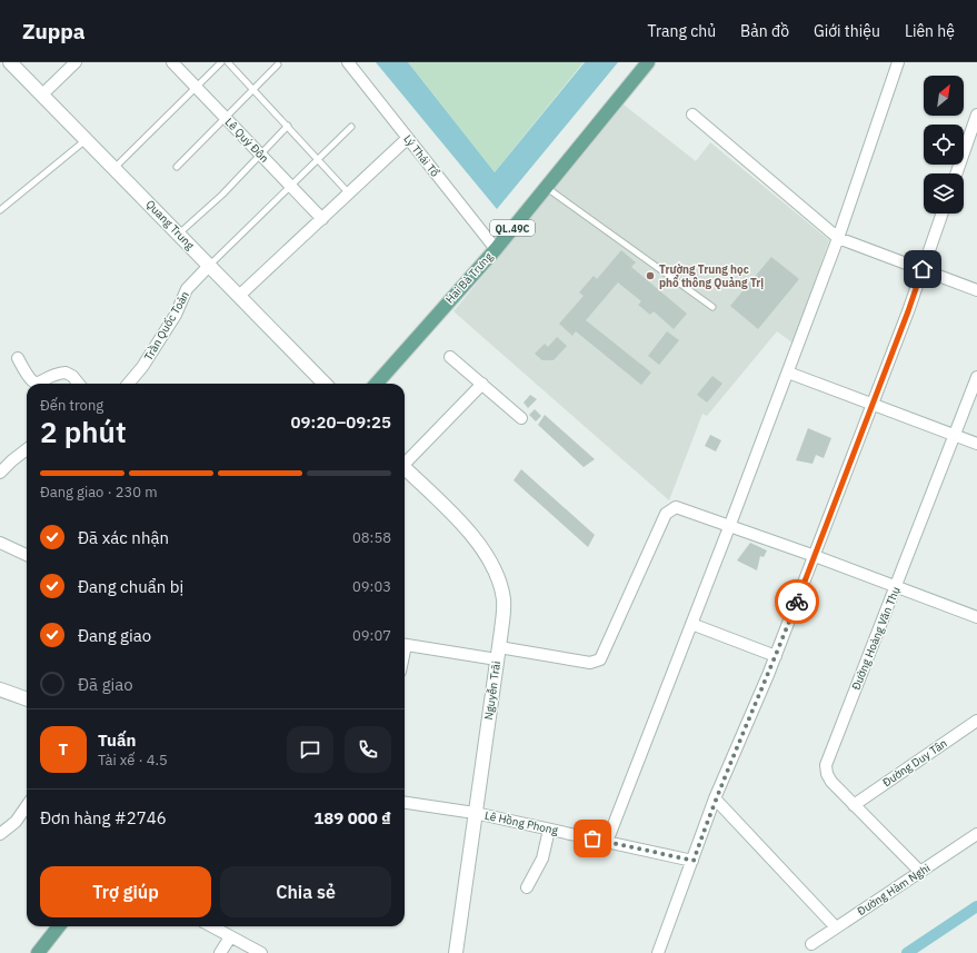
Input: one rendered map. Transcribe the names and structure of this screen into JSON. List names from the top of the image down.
{
  "streets": {
    "main road": ["QL.49C", "Hai Bà Trưng"],
    "street": [
      "Lê Quý Đôn",
      "Lý Thái Tổ",
      "Quang Trung",
      "Trần Quốc Toản",
      "Đường Hoàng Văn Thụ",
      "Nguyễn Trãi",
      "Đường Duy Tân",
      "Lê Hồng Phong",
      "Đường Hàm Nghi"
    ]
  },
  "crossings": [
    ["Lý Thái Tổ", "Hai Bà Trưng"],
    ["Quang Trung", "Trần Quốc Toản"],
    ["Đường Hoàng Văn Thụ", "Đường Duy Tân"],
    ["Đường Hoàng Văn Thụ", "Đường Hàm Nghi"],
    ["Nguyễn Trãi", "Lê Hồng Phong"]
  ],
  "places": ["Trường Trung học phổ thông Quảng Trị"],
  "north": "top right",
  "page": {
    "header": "Zuppa",
    "nav": [
      "Trang chủ",
      "Bản đồ",
      "Giới thiệu",
      "Liên hệ"
    ],
    "heading": ["2 phút", "Đến trong", "09:20–09:25"],
    "panel": [
      "Tuấn",
      "Tài xế · 4.5",
      "Đơn hàng #2746",
      "189 000 ₫"
    ],
    "bar": "Đang giao · 230 m",
    "list": [
      ["Đã xác nhận", "08:58"],
      ["Đang chuẩn bị", "09:03"],
      ["Đang giao", "09:07"],
      "Đã giao"
    ],
    "round": "T",
    "buttons": ["Trợ giúp", "Chia sẻ"]
  }
}
